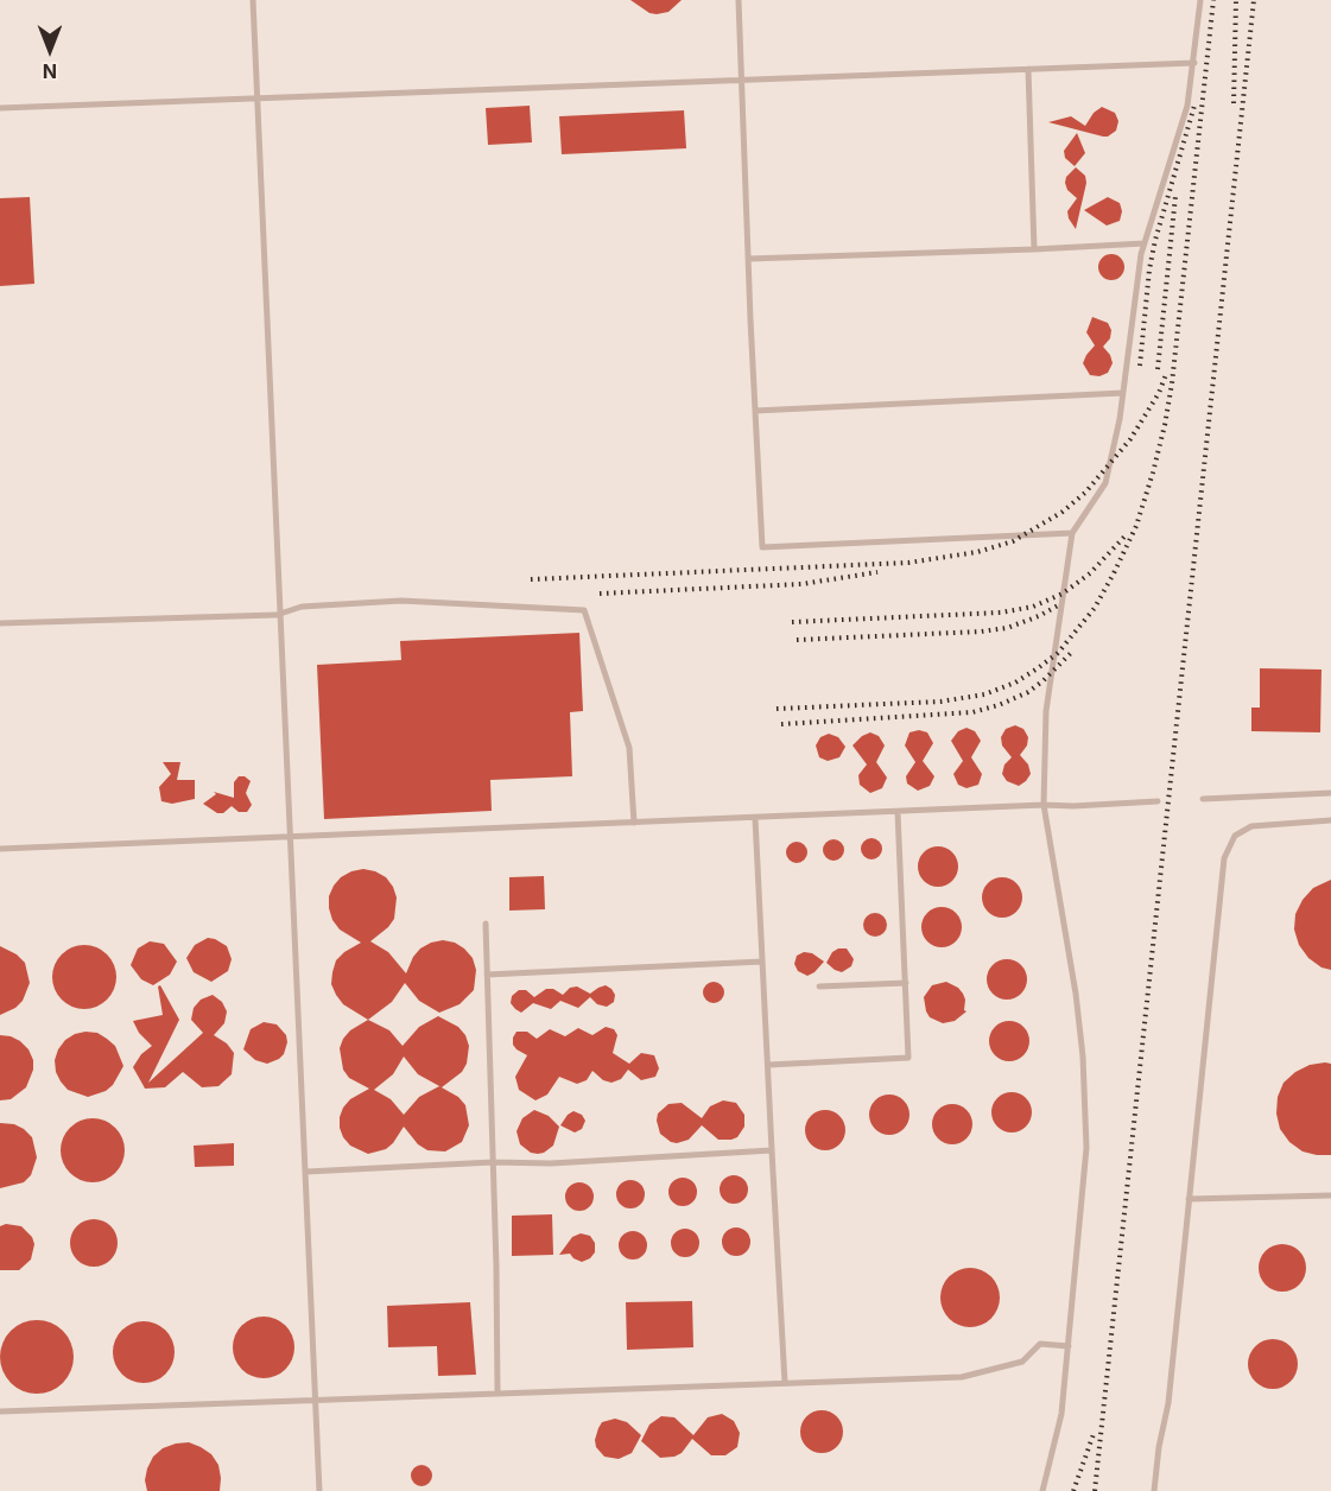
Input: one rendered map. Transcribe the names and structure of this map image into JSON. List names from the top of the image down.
{
  "north": "bottom"
}
